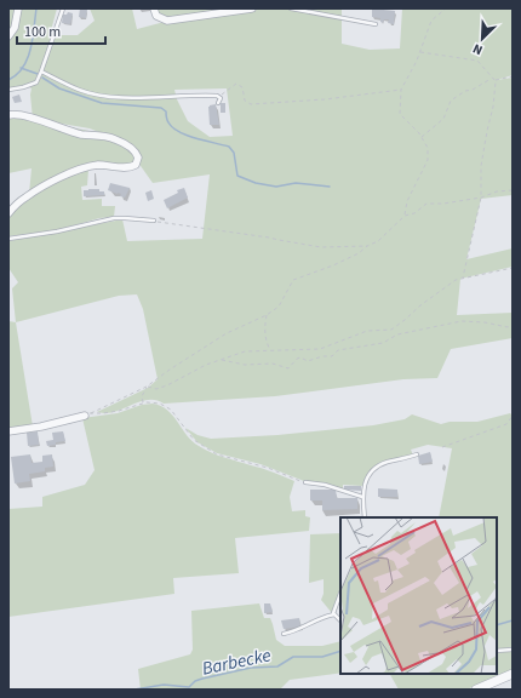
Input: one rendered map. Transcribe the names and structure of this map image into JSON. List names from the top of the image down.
{
  "water": ["Barbecke"],
  "scale_bar": "100 m",
  "north": "bottom left"
}
